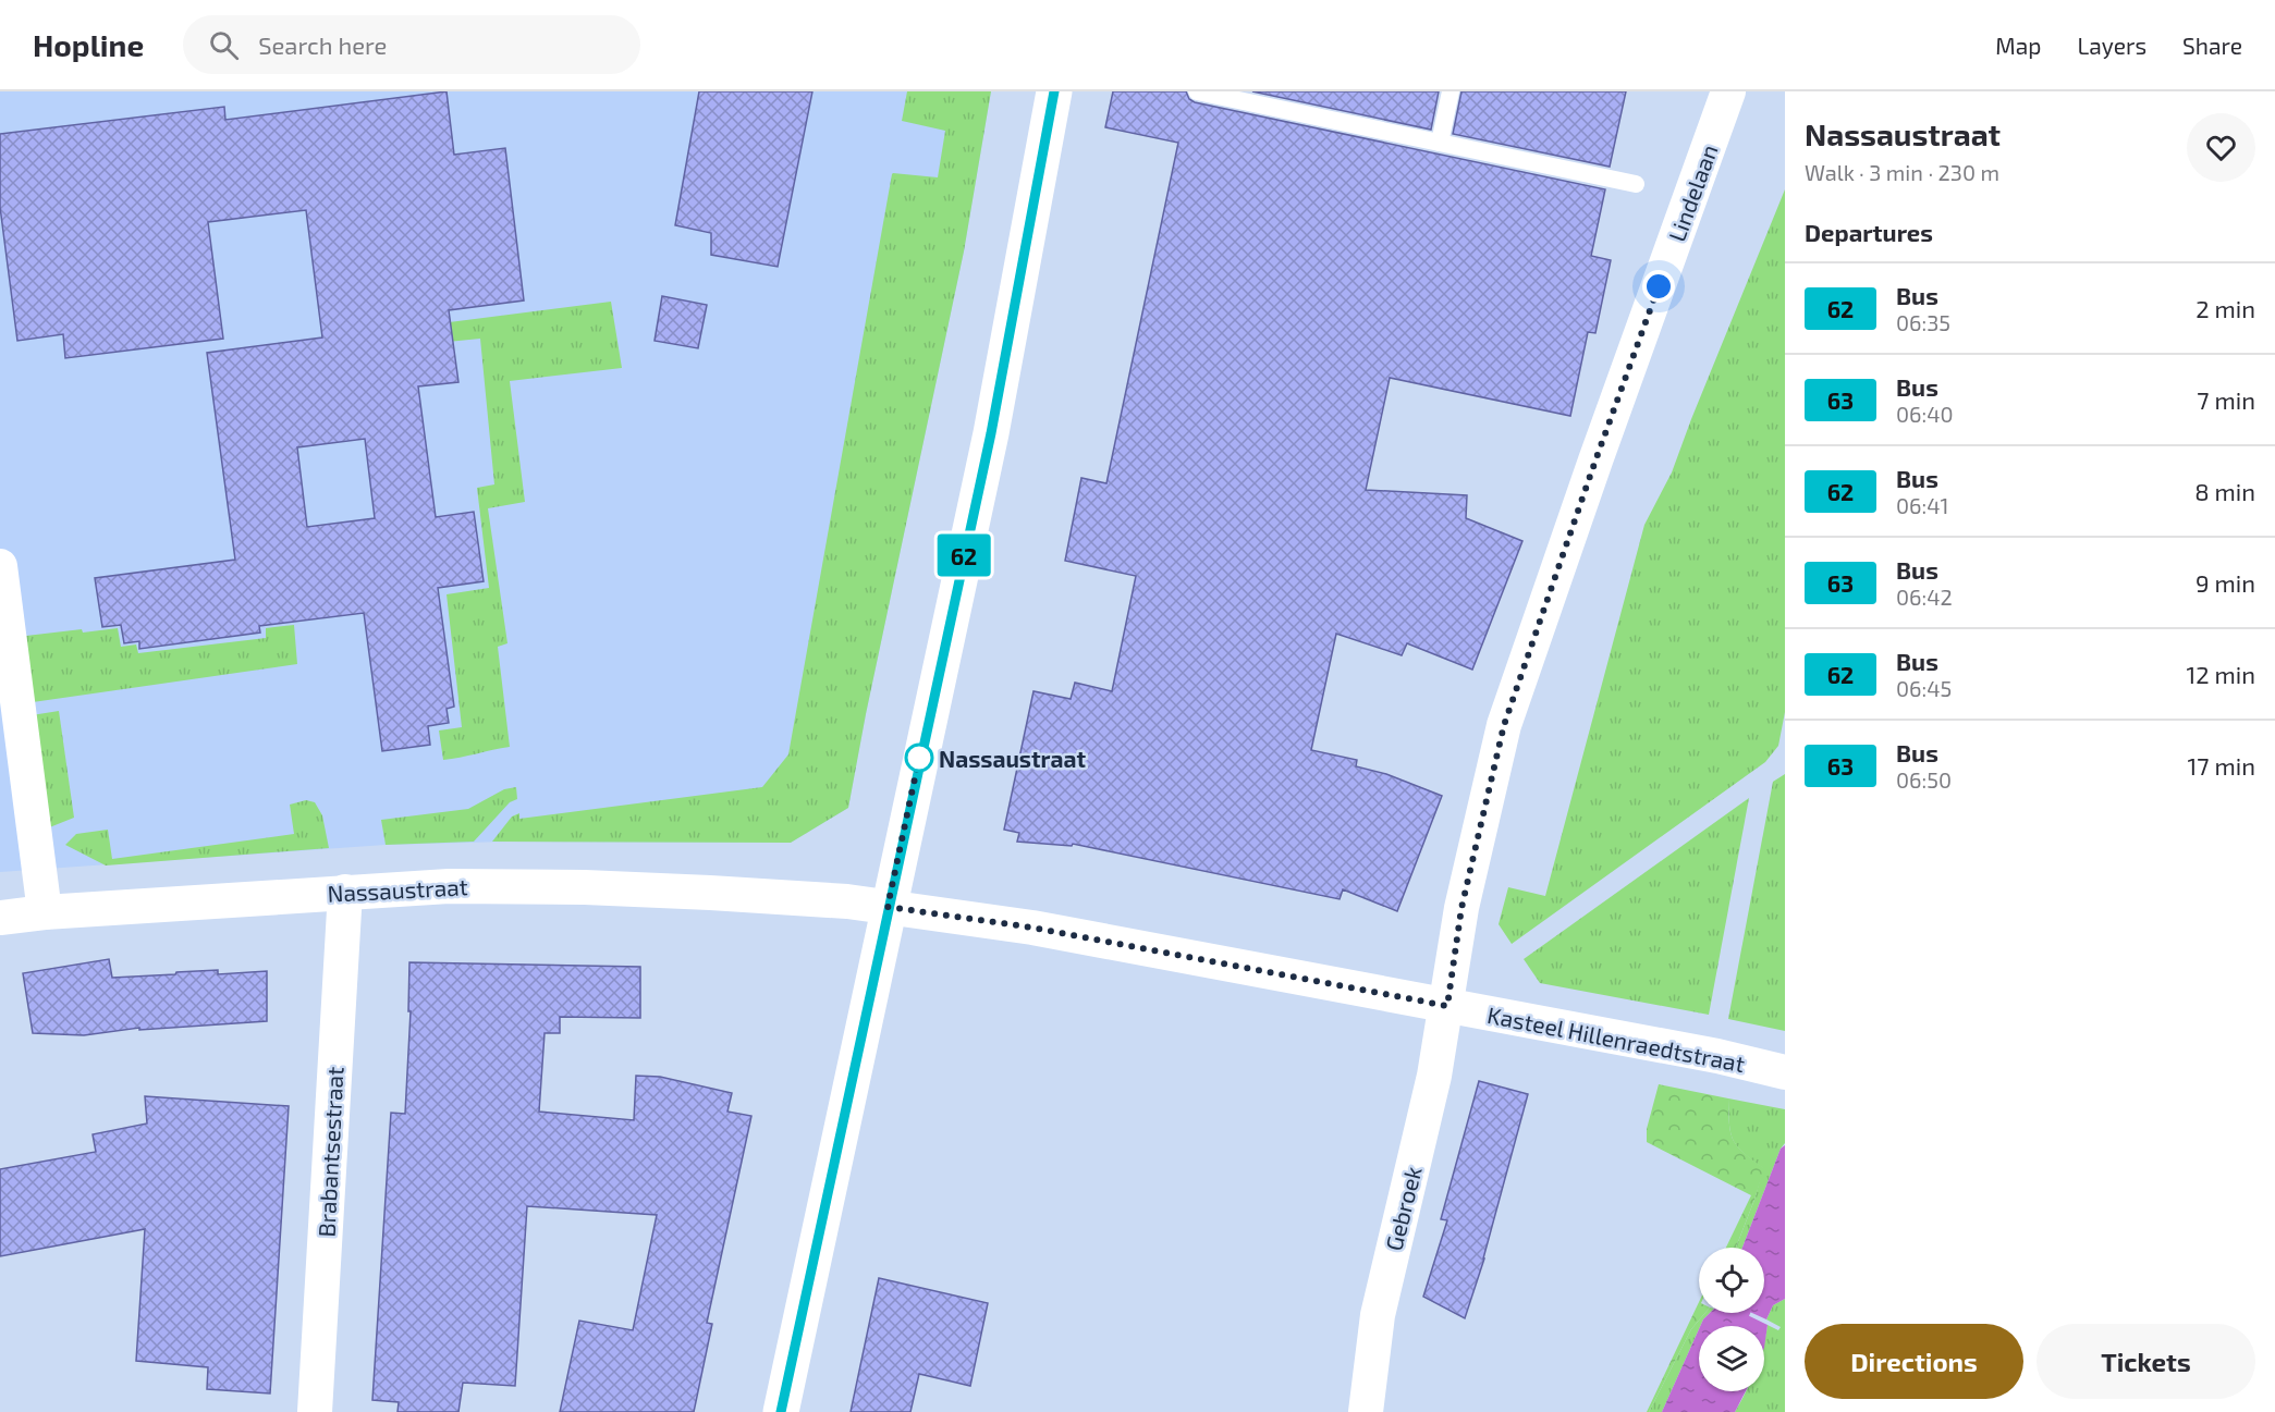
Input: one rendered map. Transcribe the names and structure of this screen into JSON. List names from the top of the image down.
{
  "streets": {
    "street": [
      "Lindelaan",
      "Nassaustraat",
      "Kasteel Hillenraedtstraat",
      "Brabantsestraat",
      "Gebroek"
    ]
  },
  "crossings": [
    ["Lindelaan", "Nassaustraat"],
    ["Lindelaan", "Kasteel Hillenraedtstraat"],
    ["Lindelaan", "Gebroek"],
    ["Nassaustraat", "Kasteel Hillenraedtstraat"],
    ["Nassaustraat", "Brabantsestraat"],
    ["Nassaustraat", "Gebroek"],
    ["Kasteel Hillenraedtstraat", "Gebroek"]
  ],
  "places": ["Nassaustraat"],
  "lines": ["bus line 62"],
  "page": {
    "header": "Hopline",
    "search": "Search here",
    "nav": ["Map", "Layers", "Share"],
    "on_map": "62",
    "heading": [
      ["Nassaustraat", "Walk · 3 min · 230 m"],
      "Departures"
    ],
    "list": [
      {
        "mark": "62",
        "name": "Bus",
        "note": "06:35",
        "value": "2 min"
      },
      {
        "mark": "63",
        "name": "Bus",
        "note": "06:40",
        "value": "7 min"
      },
      {
        "mark": "62",
        "name": "Bus",
        "note": "06:41",
        "value": "8 min"
      },
      {
        "mark": "63",
        "name": "Bus",
        "note": "06:42",
        "value": "9 min"
      },
      {
        "mark": "62",
        "name": "Bus",
        "note": "06:45",
        "value": "12 min"
      },
      {
        "mark": "63",
        "name": "Bus",
        "note": "06:50",
        "value": "17 min"
      }
    ],
    "buttons": ["Directions", "Tickets"]
  }
}
